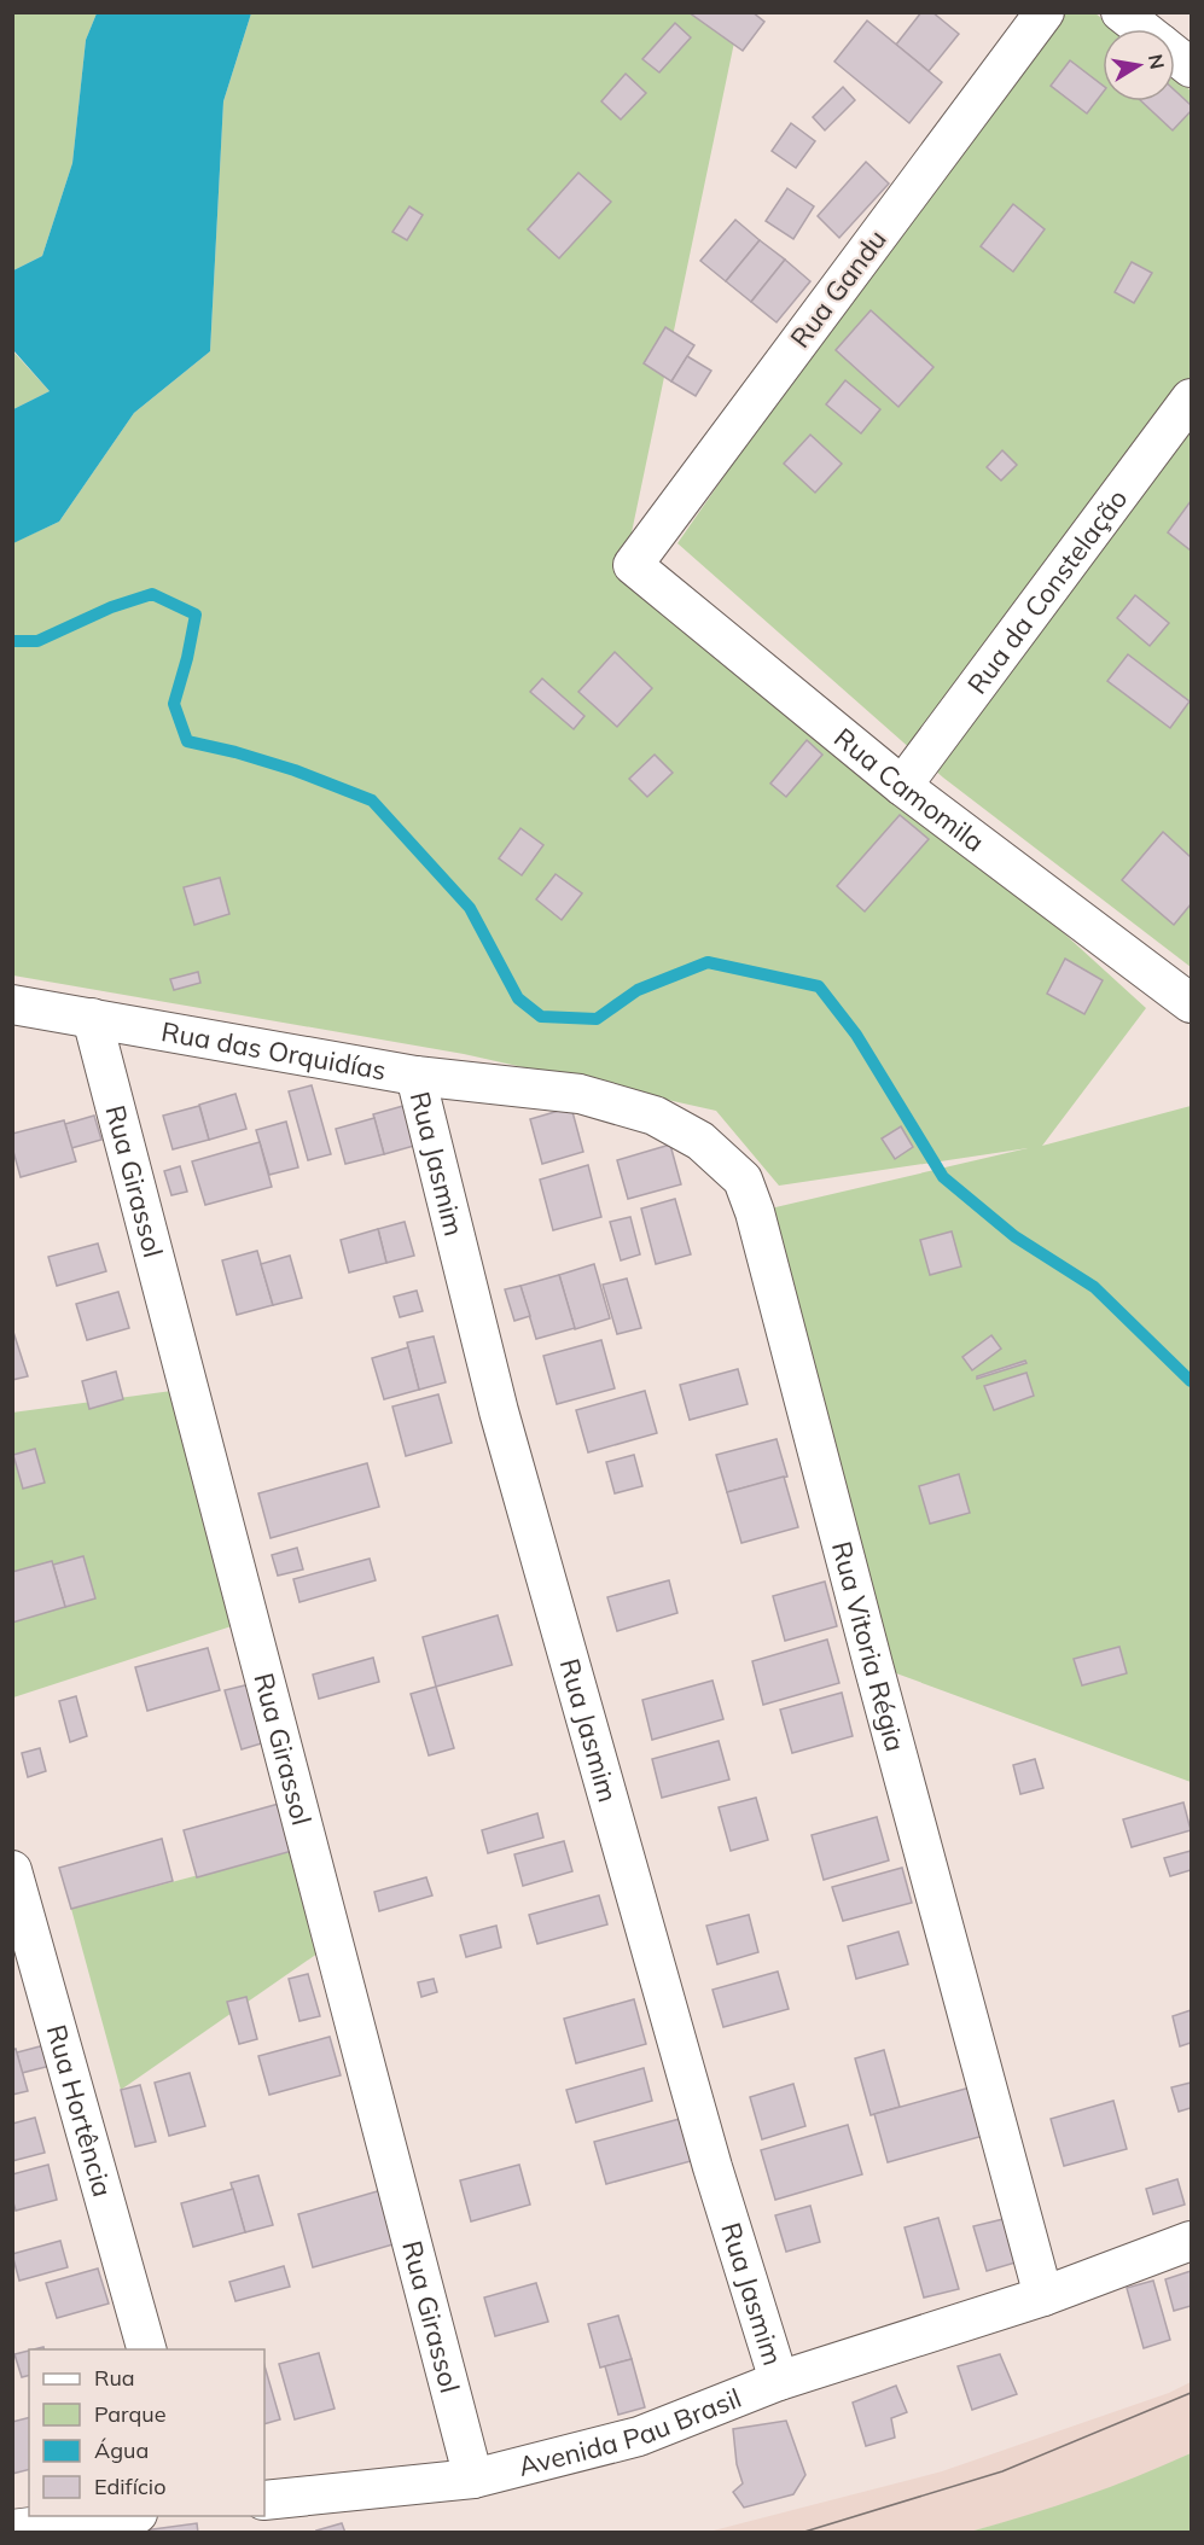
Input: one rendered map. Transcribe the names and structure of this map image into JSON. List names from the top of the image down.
{
  "streets": {
    "street": [
      "Rua Gandu",
      "Rua da Constelação",
      "Rua Camomila",
      "Rua das Orquidías",
      "Rua Jasmim",
      "Rua Girassol",
      "Rua Vitoria Régia",
      "Rua Hortência",
      "Avenida Pau Brasil"
    ]
  },
  "crossings": [
    ["Rua Gandu", "Rua Camomila"],
    ["Rua da Constelação", "Rua Camomila"],
    ["Rua das Orquidías", "Rua Jasmim"],
    ["Rua das Orquidías", "Rua Girassol"],
    ["Rua das Orquidías", "Rua Vitoria Régia"],
    ["Rua Jasmim", "Avenida Pau Brasil"],
    ["Rua Girassol", "Avenida Pau Brasil"],
    ["Rua Vitoria Régia", "Avenida Pau Brasil"]
  ],
  "legend": [
    "Rua",
    "Parque",
    "Água",
    "Edifício"
  ],
  "north": "right"
}
